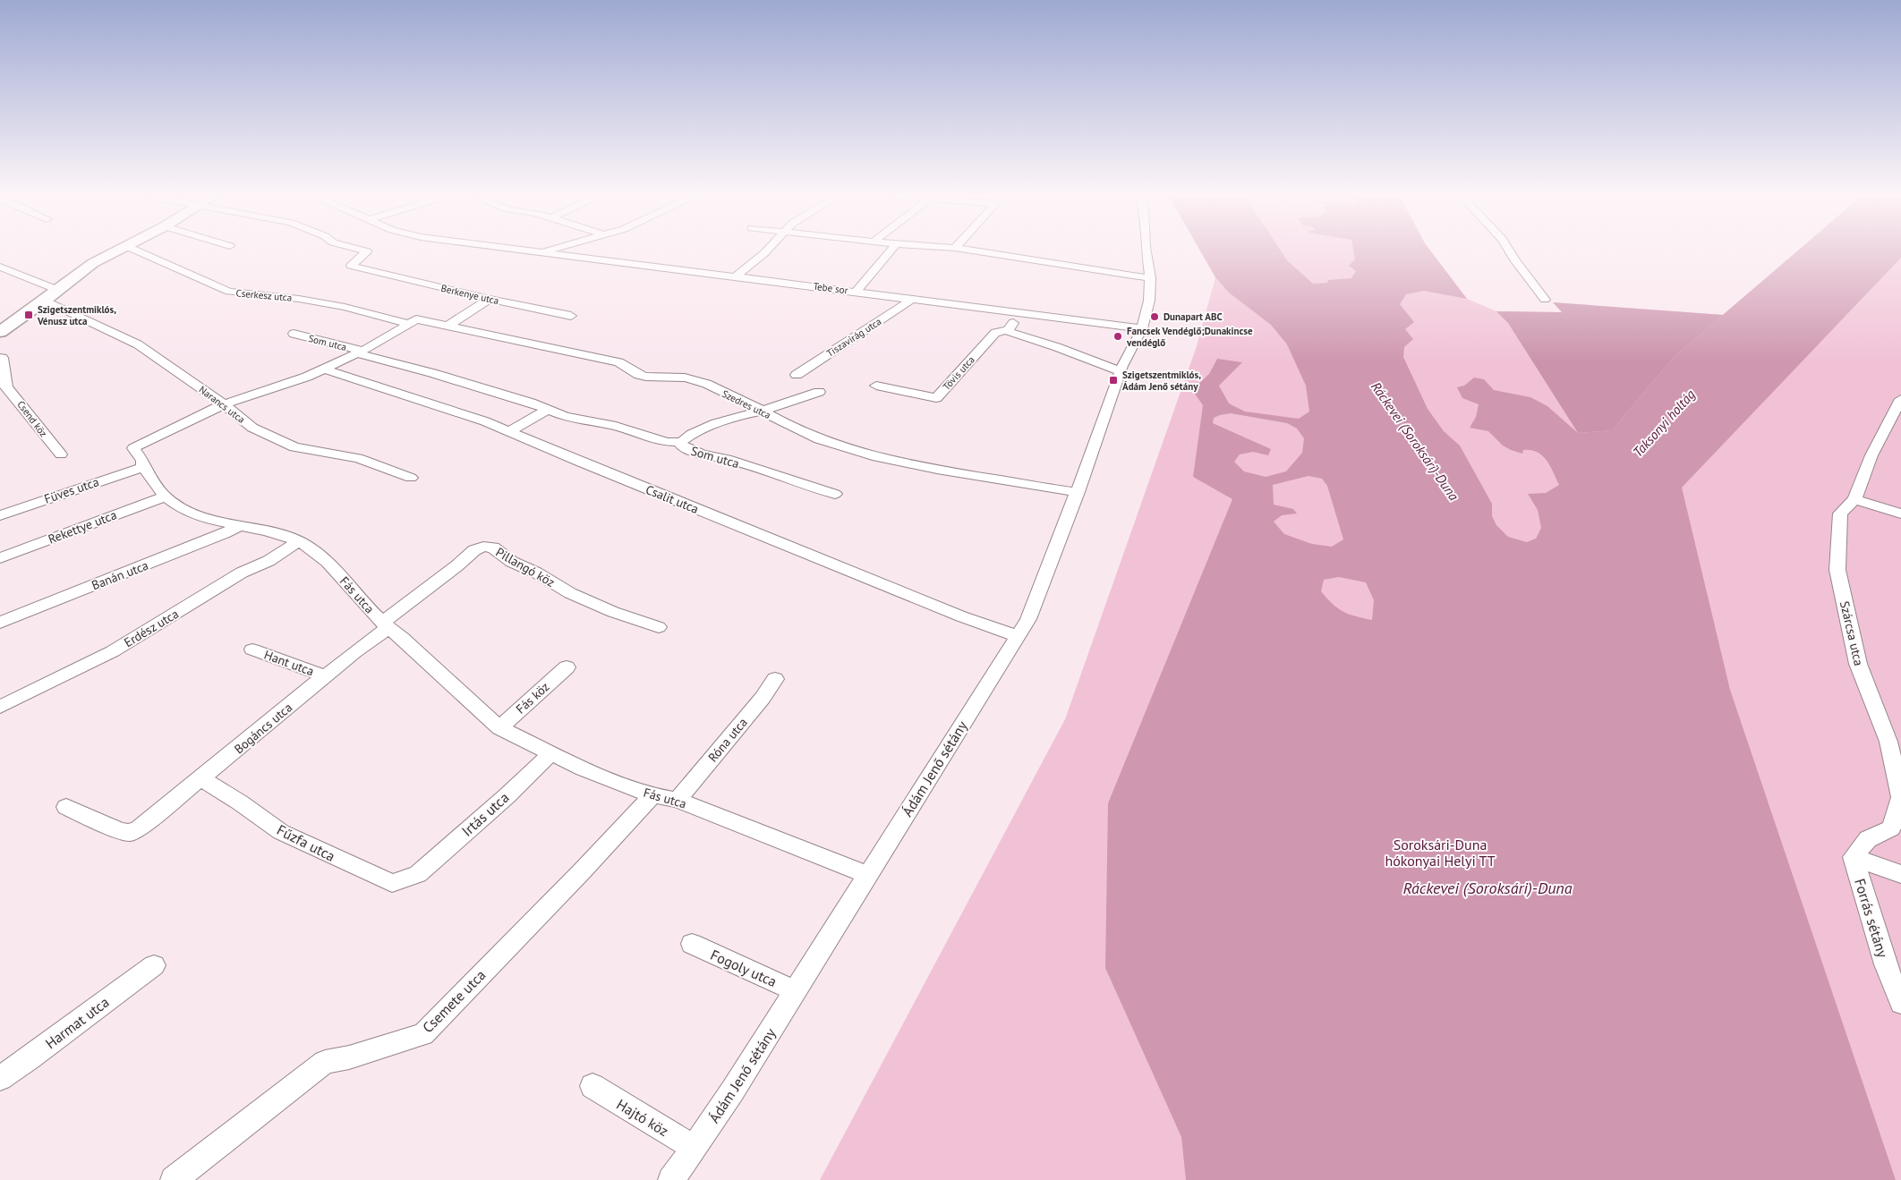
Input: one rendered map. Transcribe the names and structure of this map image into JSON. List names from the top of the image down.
{
  "streets": {
    "street": [
      "Tebe sor",
      "Berkenye utca",
      "Cserkesz utca",
      "Tiszavirág utca",
      "Som utca",
      "Tövis utca",
      "Narancs utca",
      "Szedres utca",
      "Csend köz",
      "Füves utca",
      "Csalit utca",
      "Rekettye utca",
      "Pillangó köz",
      "Banán utca",
      "Fás utca",
      "Erdész utca",
      "Szárcsa utca",
      "Hant utca",
      "Fás köz",
      "Bogáncs utca",
      "Róna utca",
      "Ádám Jenő sétány",
      "Irtás utca",
      "Fűzfa utca",
      "Forrás sétány",
      "Fogoly utca",
      "Csemete utca",
      "Harmat utca",
      "Hajtó köz"
    ]
  },
  "crossings": [
    ["Tebe sor", "Tiszavirág utca"],
    ["Tebe sor", "Tövis utca"],
    ["Tebe sor", "Ádám Jenő sétány"],
    ["Cserkesz utca", "Szedres utca"],
    ["Cserkesz utca", "Fás utca"],
    ["Som utca", "Fás utca"],
    ["Narancs utca", "Fás utca"],
    ["Szedres utca", "Fás utca"],
    ["Szedres utca", "Ádám Jenő sétány"],
    ["Füves utca", "Fás utca"],
    ["Csalit utca", "Fás utca"],
    ["Csalit utca", "Ádám Jenő sétány"],
    ["Rekettye utca", "Fás utca"],
    ["Pillangó köz", "Fás utca"],
    ["Pillangó köz", "Bogáncs utca"],
    ["Banán utca", "Fás utca"],
    ["Fás utca", "Erdész utca"],
    ["Fás utca", "Fás köz"],
    ["Fás utca", "Bogáncs utca"],
    ["Fás utca", "Róna utca"],
    ["Fás utca", "Ádám Jenő sétány"],
    ["Fás utca", "Irtás utca"],
    ["Fás utca", "Csemete utca"],
    ["Szárcsa utca", "Forrás sétány"],
    ["Hant utca", "Bogáncs utca"],
    ["Bogáncs utca", "Fűzfa utca"],
    ["Ádám Jenő sétány", "Fogoly utca"],
    ["Ádám Jenő sétány", "Hajtó köz"],
    ["Irtás utca", "Fűzfa utca"]
  ],
  "water": ["Taksonyi holtág", "Ráckevei (Soroksári)-Duna"],
  "parks": ["Soroksári-Duna hókonyai Helyi TT"],
  "places": {
    "transit": ["Szigetszentmiklós, Vénusz utca", "Szigetszentmiklós, Ádám Jenő sétány"],
    "other": ["Dunapart ABC", "Fancsek Vendéglő;Dunakincse vendéglő"]
  }
}
